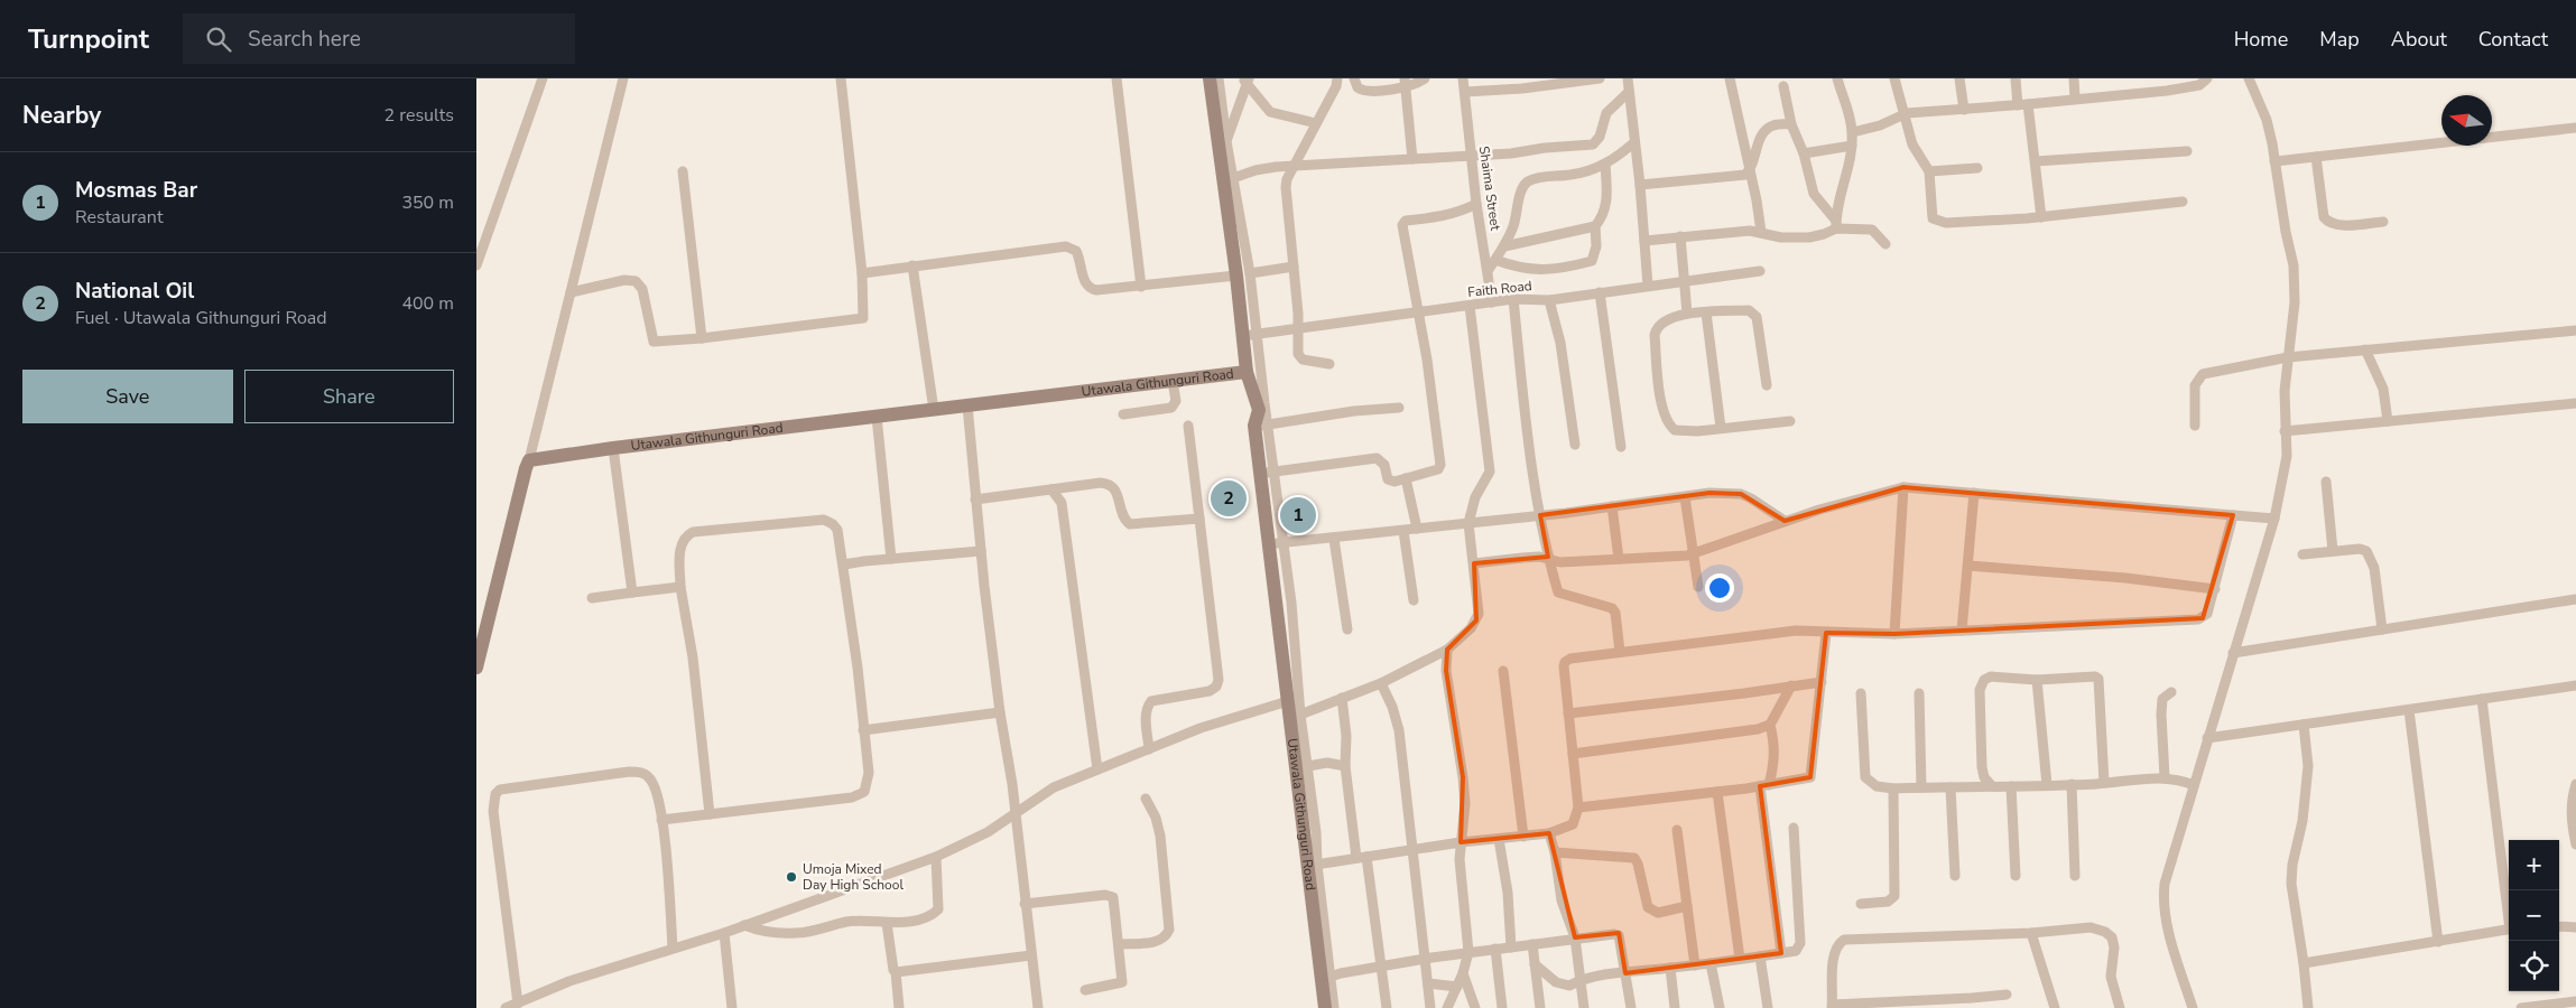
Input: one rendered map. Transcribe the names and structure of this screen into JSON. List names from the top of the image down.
{
  "streets": {
    "street": ["Shaima Street", "Faith Road", "Utawala Githunguri Road"]
  },
  "crossings": [
    ["Shaima Street", "Faith Road"]
  ],
  "places": ["Umoja Mixed Day High School"],
  "north": "left",
  "page": {
    "header": "Turnpoint",
    "search": "Search here",
    "nav": [
      "Home",
      "Map",
      "About",
      "Contact"
    ],
    "heading": ["Nearby", "2 results"],
    "list": [
      {
        "mark": "1",
        "name": "Mosmas Bar",
        "note": "Restaurant",
        "value": "350 m"
      },
      {
        "mark": "2",
        "name": "National Oil",
        "note": "Fuel · Utawala Githunguri Road",
        "value": "400 m"
      }
    ],
    "buttons": ["Save", "Share"],
    "pins": ["2", "1"],
    "map_buttons": ["+", "−"]
  }
}
